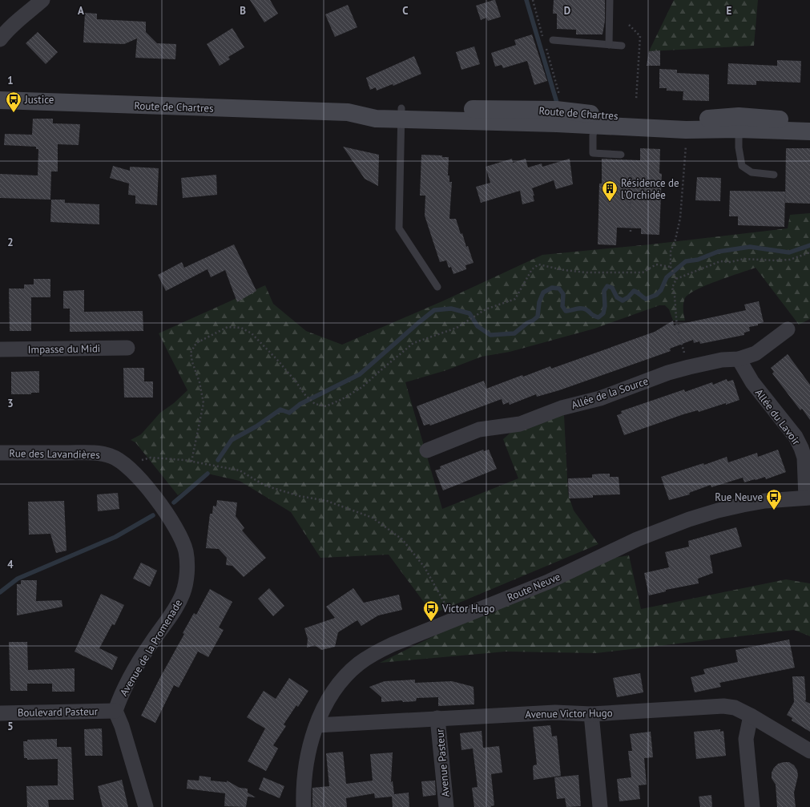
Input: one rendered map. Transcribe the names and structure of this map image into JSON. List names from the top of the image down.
{
  "streets": {
    "main road": ["Route de Chartres"],
    "street": [
      "Impasse du Midi",
      "Allée de la Source",
      "Allée du Lavoir",
      "Rue des Lavandières",
      "Route Neuve",
      "Avenue de la Promenade",
      "Boulevard Pasteur",
      "Avenue Victor Hugo",
      "Avenue Pasteur"
    ]
  },
  "crossings": [
    ["Allée de la Source", "Allée du Lavoir"],
    ["Allée du Lavoir", "Route Neuve"],
    ["Rue des Lavandières", "Avenue de la Promenade"],
    ["Route Neuve", "Avenue Victor Hugo"],
    ["Avenue de la Promenade", "Boulevard Pasteur"],
    ["Avenue Victor Hugo", "Avenue Pasteur"]
  ],
  "places": {
    "bus stop": ["Justice", "Rue Neuve", "Victor Hugo"],
    "building": ["Résidence de l'Orchidée"]
  },
  "grid": {
    "columns": [
      "A",
      "B",
      "C",
      "D",
      "E"
    ],
    "rows": [
      "1",
      "2",
      "3",
      "4",
      "5"
    ]
  }
}
